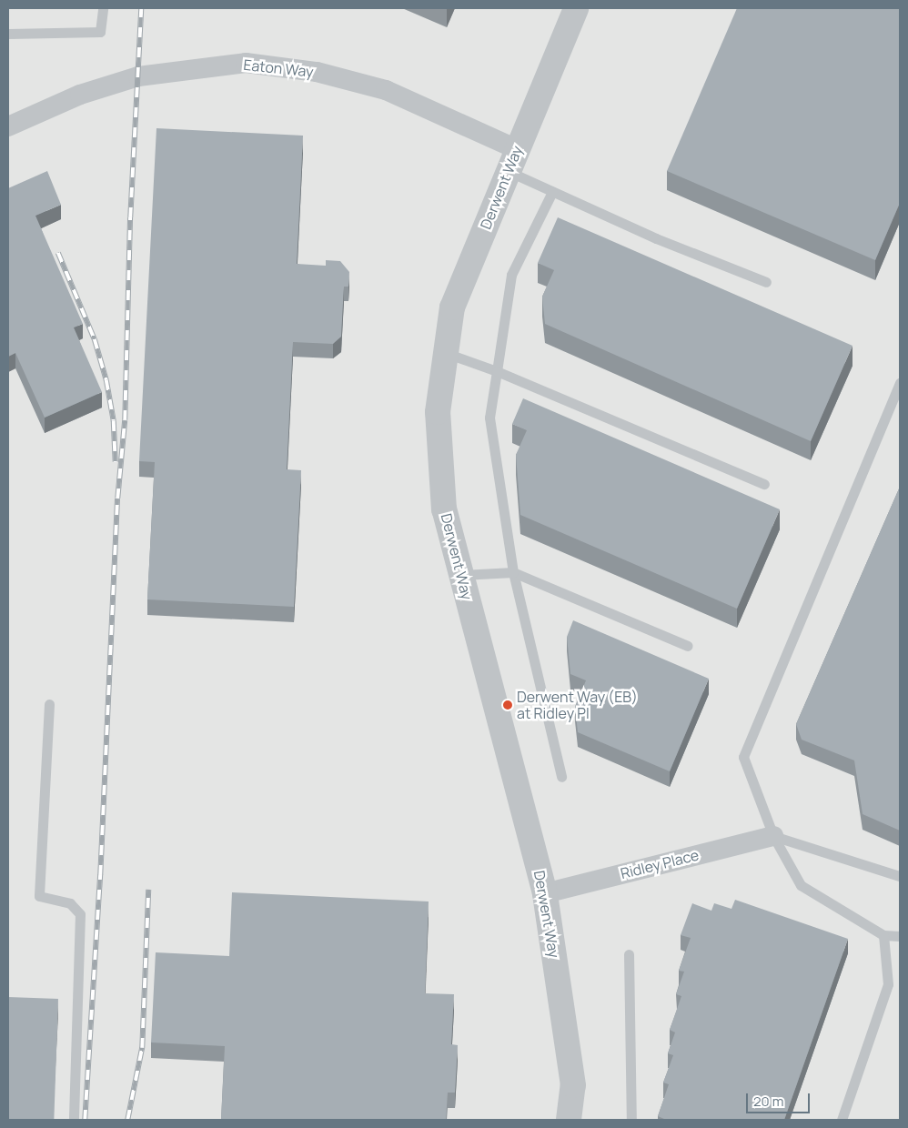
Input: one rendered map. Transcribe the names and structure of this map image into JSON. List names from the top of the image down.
{
  "streets": {
    "street": ["Eaton Way", "Derwent Way", "Ridley Place"]
  },
  "crossings": [
    ["Eaton Way", "Derwent Way"],
    ["Derwent Way", "Ridley Place"]
  ],
  "places": ["Derwent Way (EB) at Ridley Pl"],
  "scale_bar": "20 m"
}
